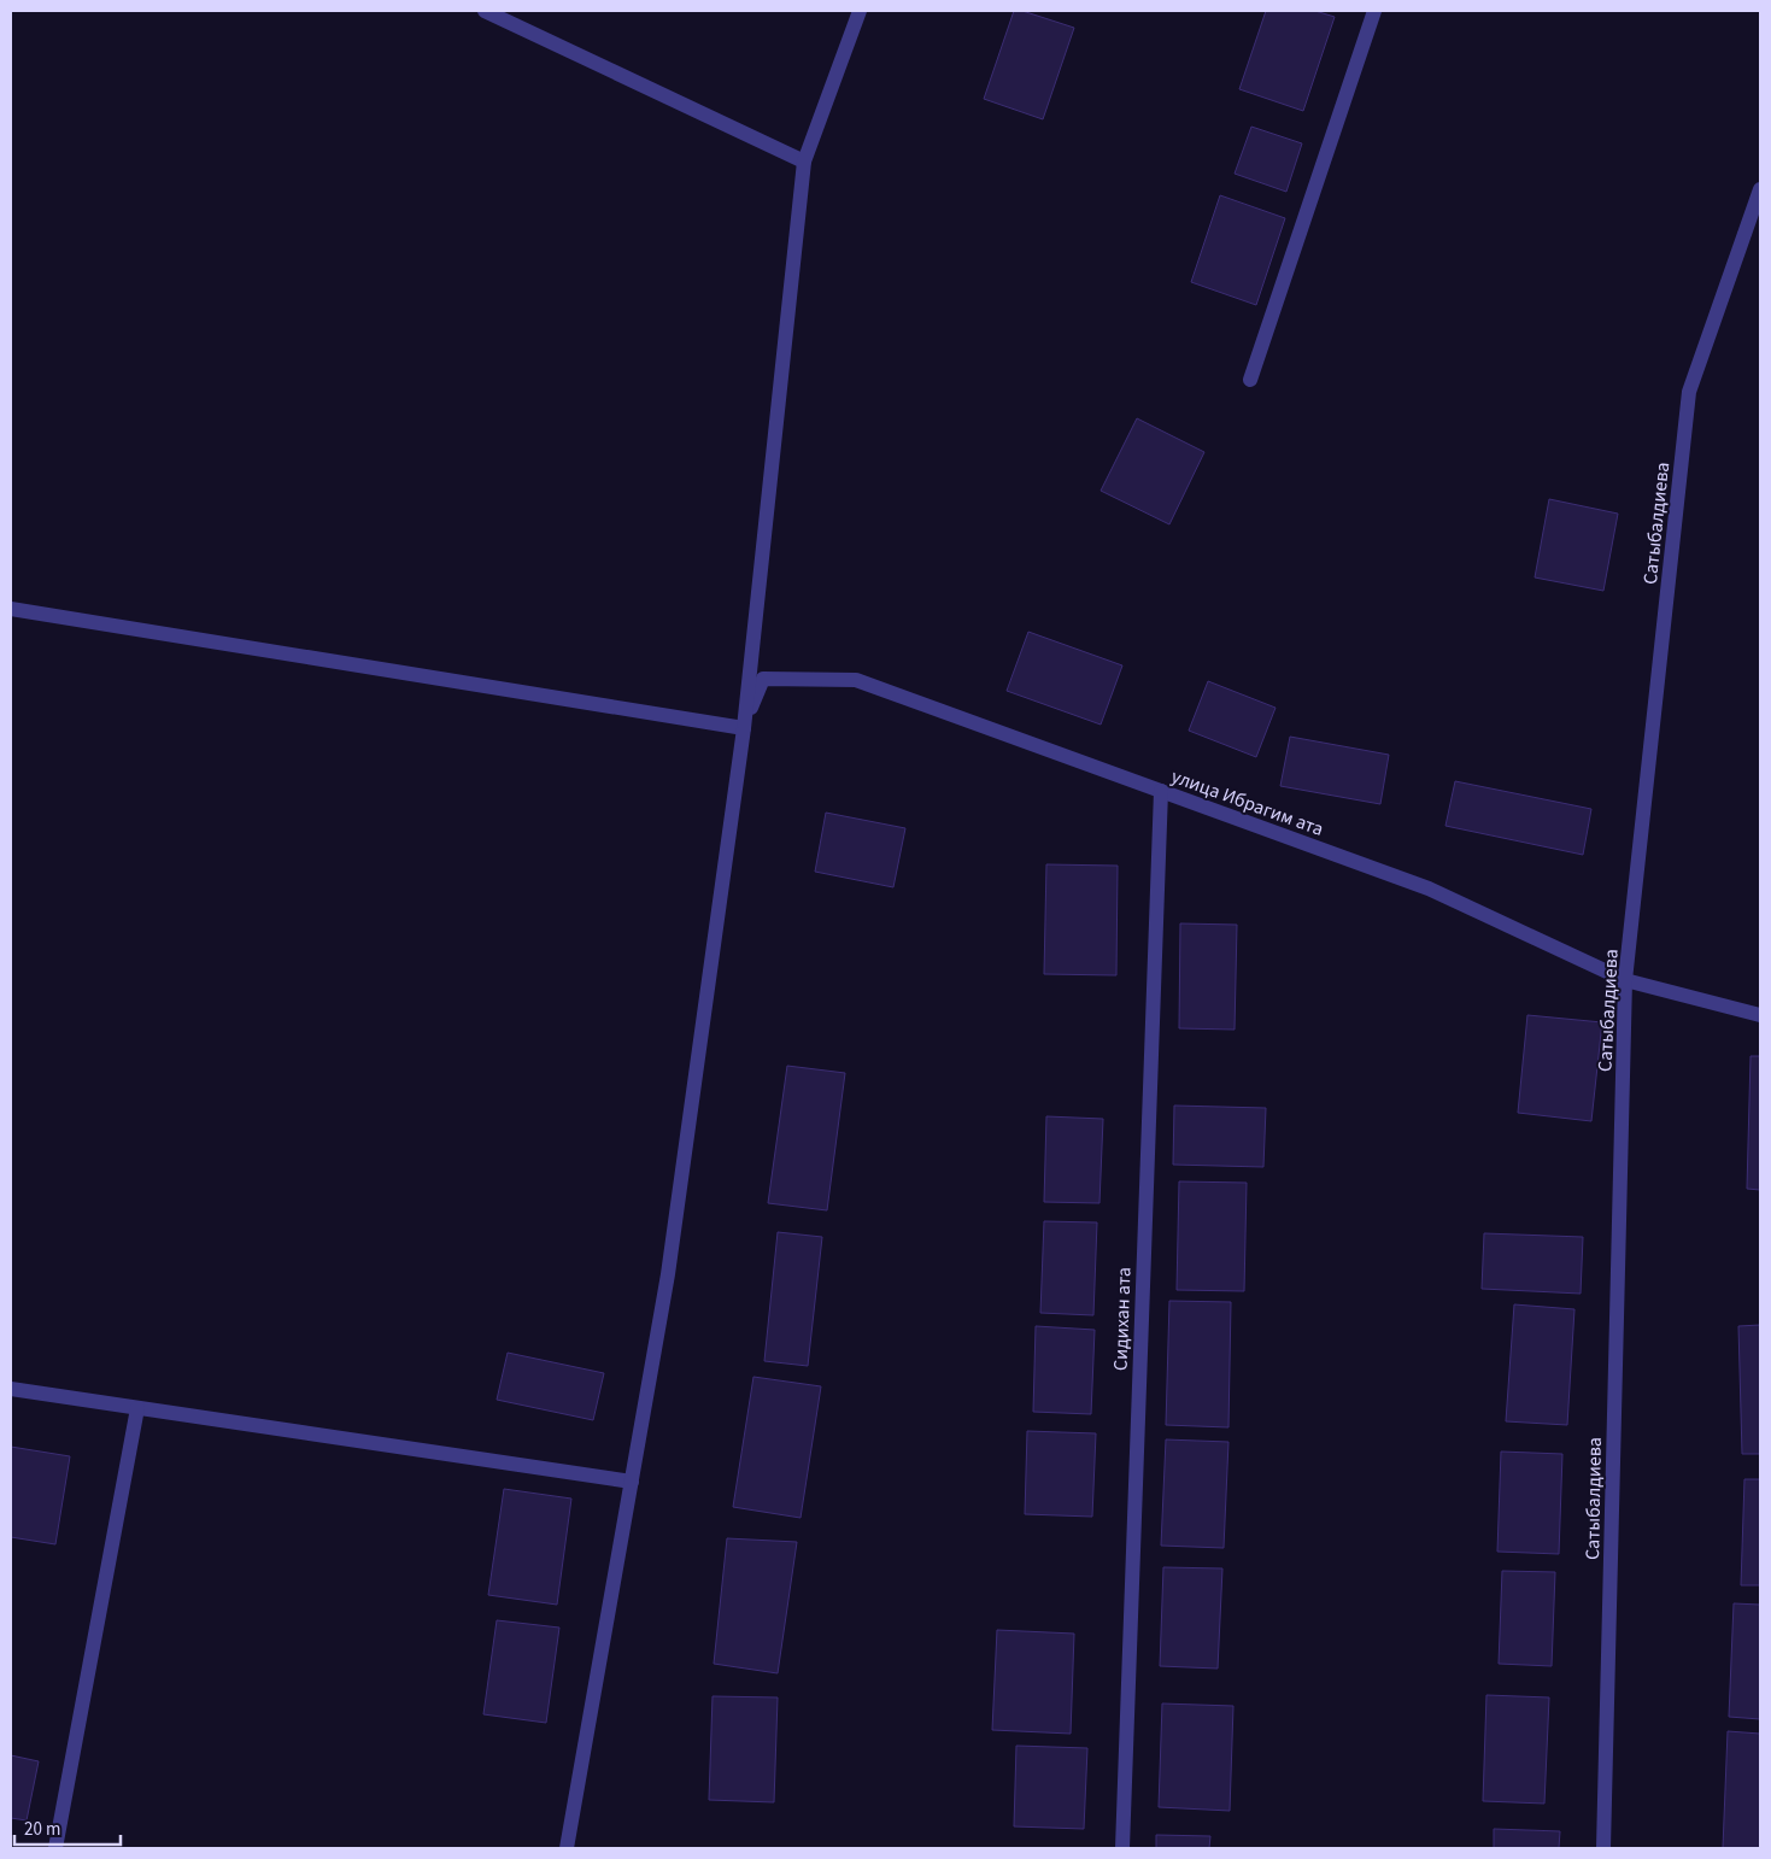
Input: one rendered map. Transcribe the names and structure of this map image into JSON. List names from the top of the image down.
{
  "streets": {
    "street": ["Сатыбалдиева", "улица Ибрагим ата", "Сидихан ата"]
  },
  "crossings": [
    ["Сатыбалдиева", "улица Ибрагим ата"],
    ["улица Ибрагим ата", "Сидихан ата"]
  ],
  "scale_bar": "20 m"
}
